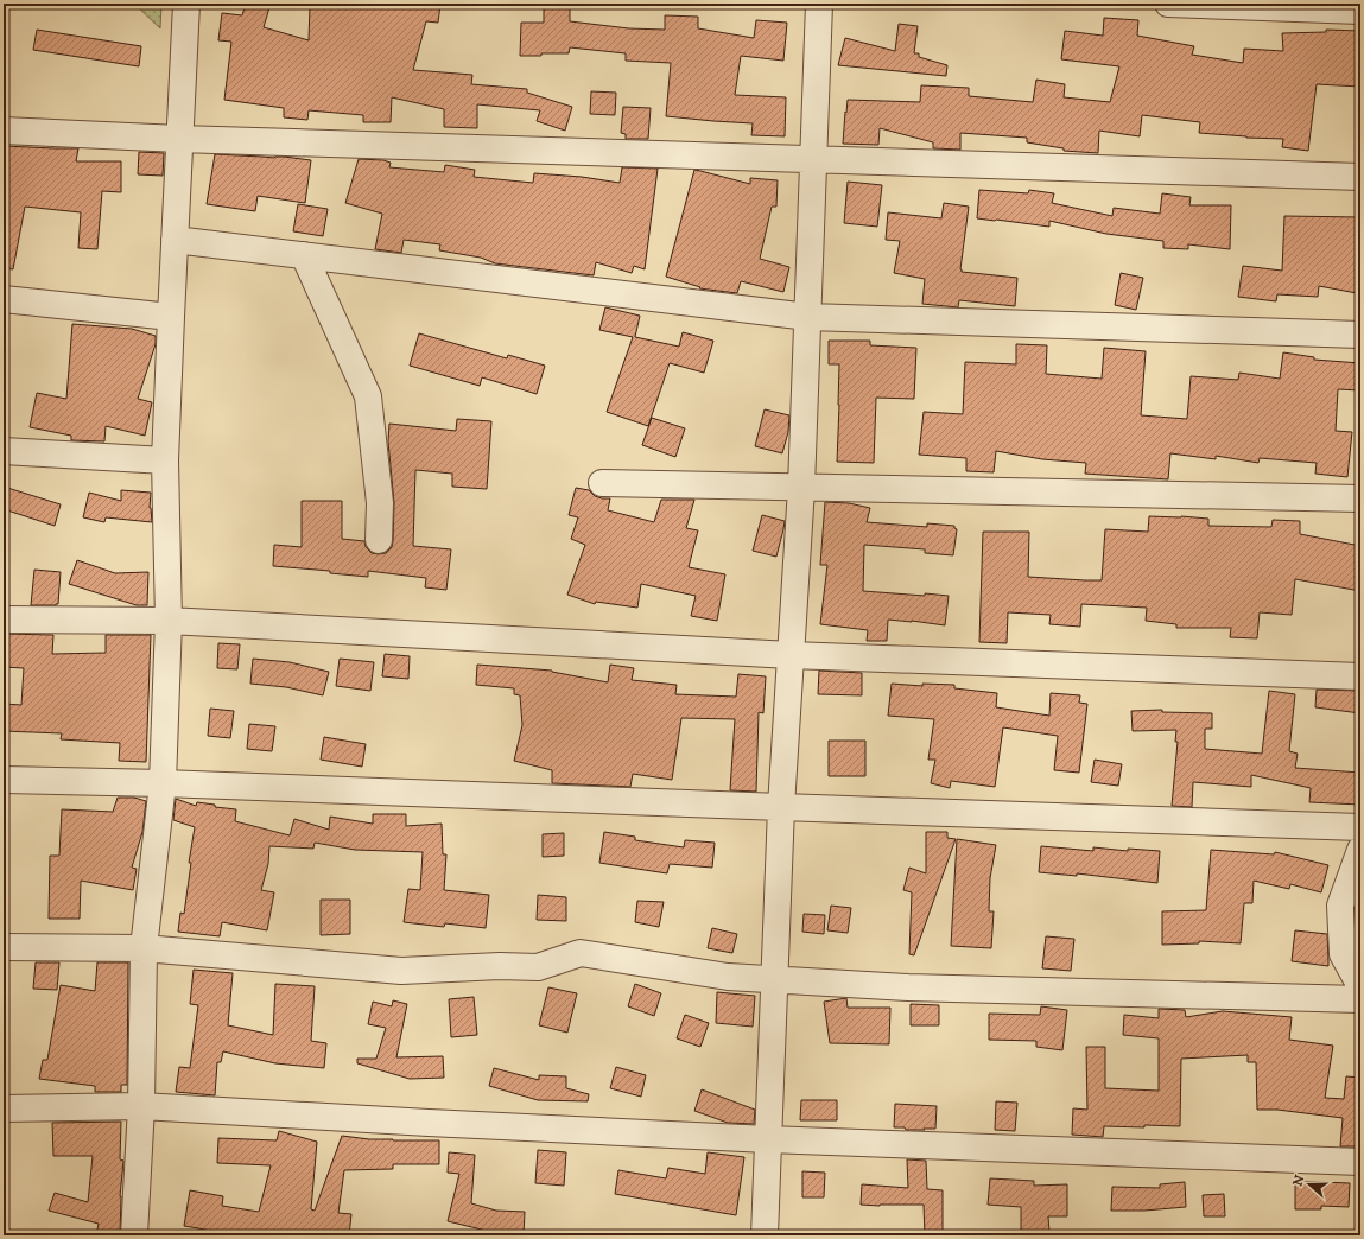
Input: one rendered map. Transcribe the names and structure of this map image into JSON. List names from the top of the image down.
{
  "north": "left"
}
